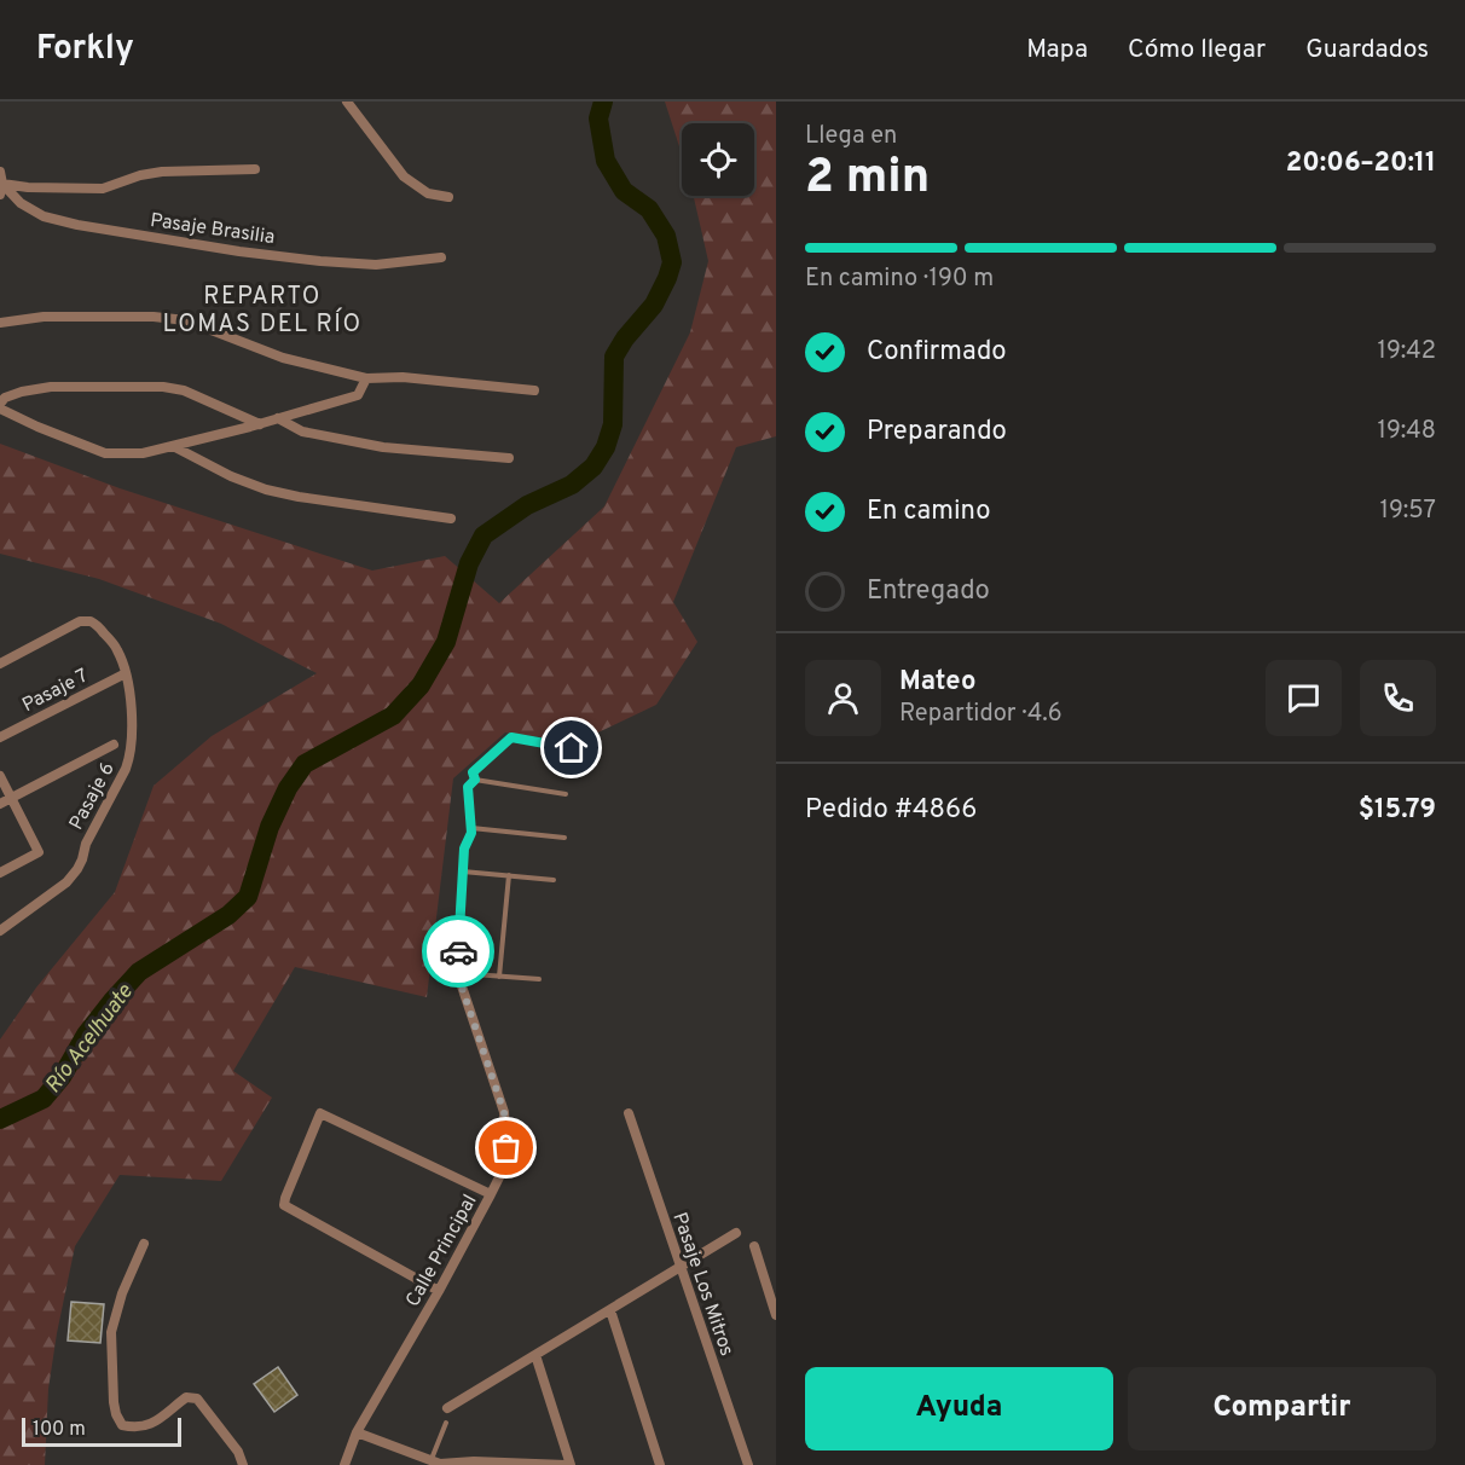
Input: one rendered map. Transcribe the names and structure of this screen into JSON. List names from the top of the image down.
{
  "streets": {
    "street": [
      "Pasaje Brasilia",
      "Pasaje 7",
      "Pasaje 6",
      "Calle Principal",
      "Pasaje Los Mitros"
    ]
  },
  "crossings": [
    ["Pasaje 7", "Pasaje 6"]
  ],
  "districts": ["REPARTO LOMAS DEL RÍO"],
  "water": ["Río Acelhuate"],
  "scale_bar": "100 m",
  "page": {
    "header": "Forkly",
    "nav": ["Mapa", "Cómo llegar", "Guardados"],
    "heading": ["2 min", "Llega en", "20:06–20:11"],
    "panel": [
      "Mateo",
      "Repartidor · 4.6",
      "Pedido #4866",
      "$15.79"
    ],
    "bar": "En camino · 190 m",
    "list": [
      ["Confirmado", "19:42"],
      ["Preparando", "19:48"],
      ["En camino", "19:57"],
      "Entregado"
    ],
    "buttons": ["Ayuda", "Compartir"],
    "scale": "100 m"
  }
}
